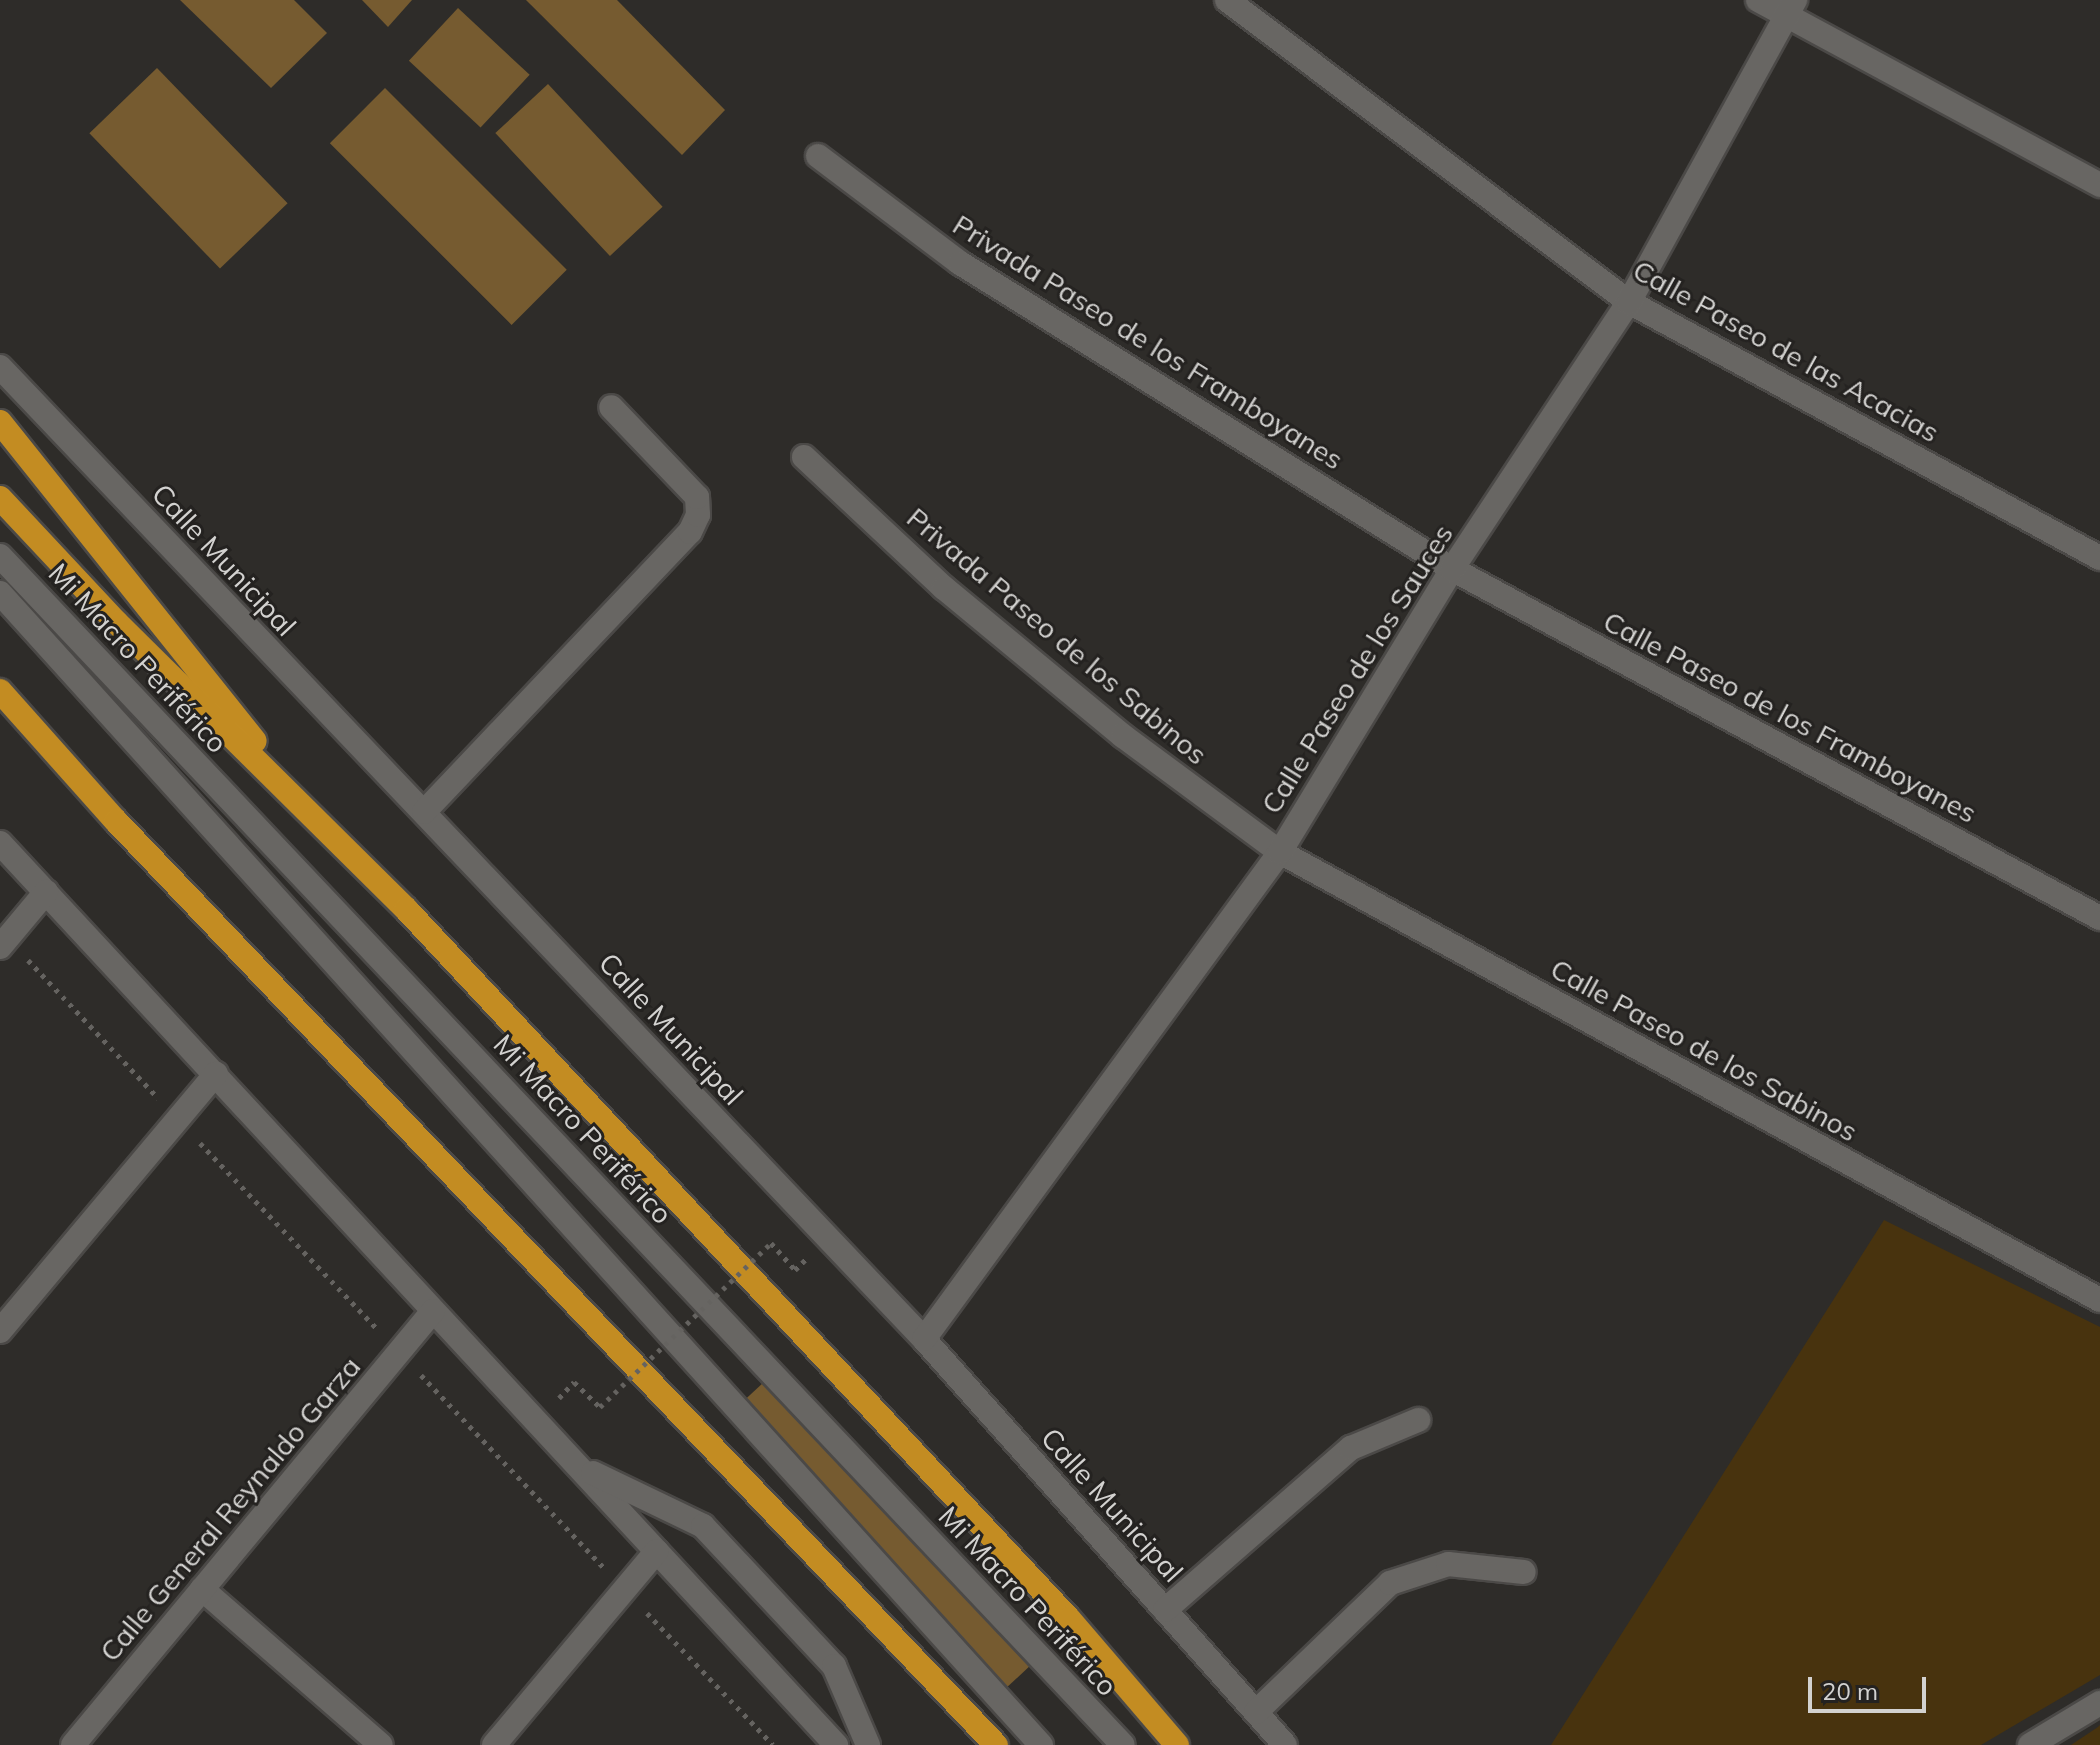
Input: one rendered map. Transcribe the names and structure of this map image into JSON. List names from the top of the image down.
{
  "streets": {
    "street": [
      "Privada Paseo de los Framboyanes",
      "Calle Paseo de las Acacias",
      "Calle Municipal",
      "Privada Paseo de los Sabinos",
      "Mi Macro Periférico",
      "Calle Paseo de los Sauces",
      "Calle Paseo de los Framboyanes",
      "Calle Paseo de los Sabinos",
      "Calle General Reynaldo Garza"
    ]
  },
  "crossings": [
    ["Privada Paseo de los Framboyanes", "Calle Paseo de los Sauces"],
    ["Privada Paseo de los Framboyanes", "Calle Paseo de los Framboyanes"],
    ["Calle Paseo de las Acacias", "Calle Paseo de los Sauces"],
    ["Calle Municipal", "Calle Paseo de los Sauces"],
    ["Privada Paseo de los Sabinos", "Calle Paseo de los Sauces"],
    ["Privada Paseo de los Sabinos", "Calle Paseo de los Sabinos"],
    ["Calle Paseo de los Sauces", "Calle Paseo de los Framboyanes"],
    ["Calle Paseo de los Sauces", "Calle Paseo de los Sabinos"]
  ],
  "scale_bar": "20 m"
}
